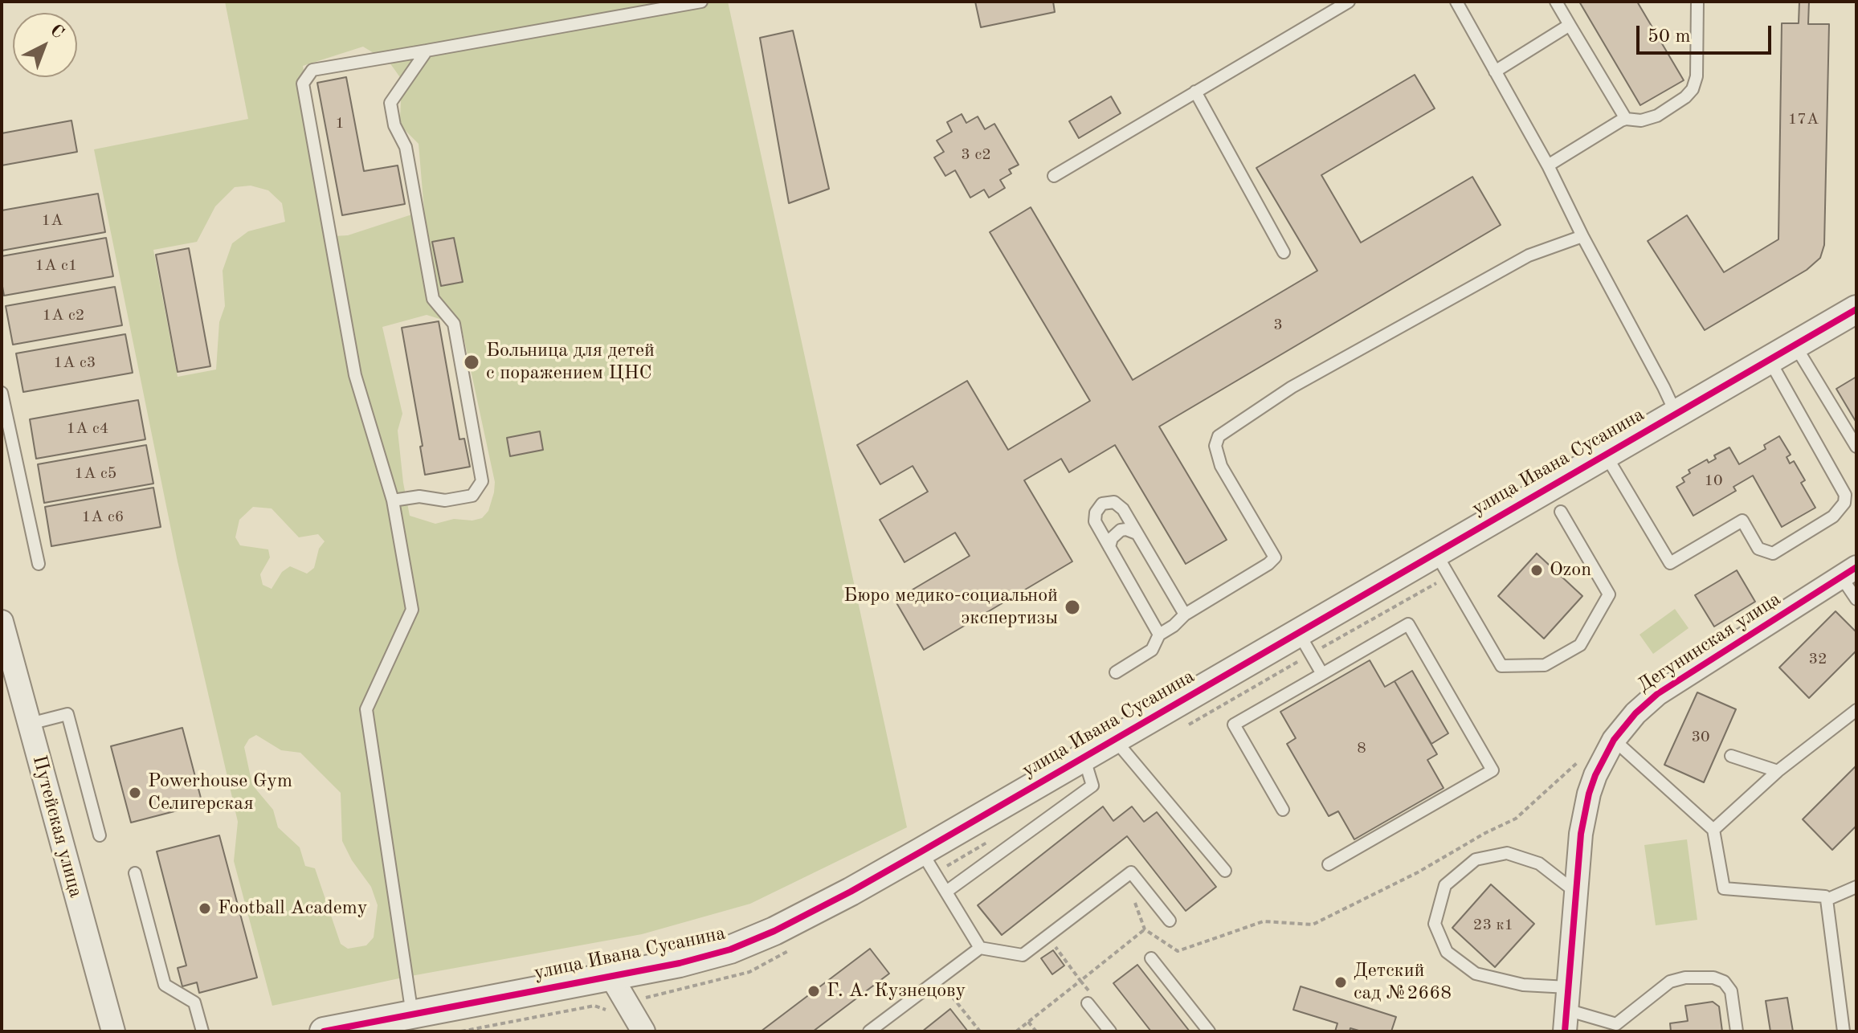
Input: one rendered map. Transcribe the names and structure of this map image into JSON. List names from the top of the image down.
{
  "streets": {
    "street": ["улица Ивана Сусанина", "Дегунинская улица", "Путейская улица"]
  },
  "places": [
    "Больница для детей с поражением ЦНС",
    "Ozon",
    "Бюро медико-социальной экспертизы",
    "Powerhouse Gym Селигерская",
    "Football Academy",
    "Детский сад №2668",
    "Г. А. Кузнецову"
  ],
  "house_numbers": [
    "17А",
    "1",
    "3 с2",
    "1A",
    "1А с1",
    "1A с2",
    "3",
    "1A с3",
    "1А с4",
    "1A с5",
    "10",
    "1A с6",
    "32",
    "30",
    "8",
    "23 к1"
  ],
  "scale_bar": "50 m",
  "north": "top right"
}
